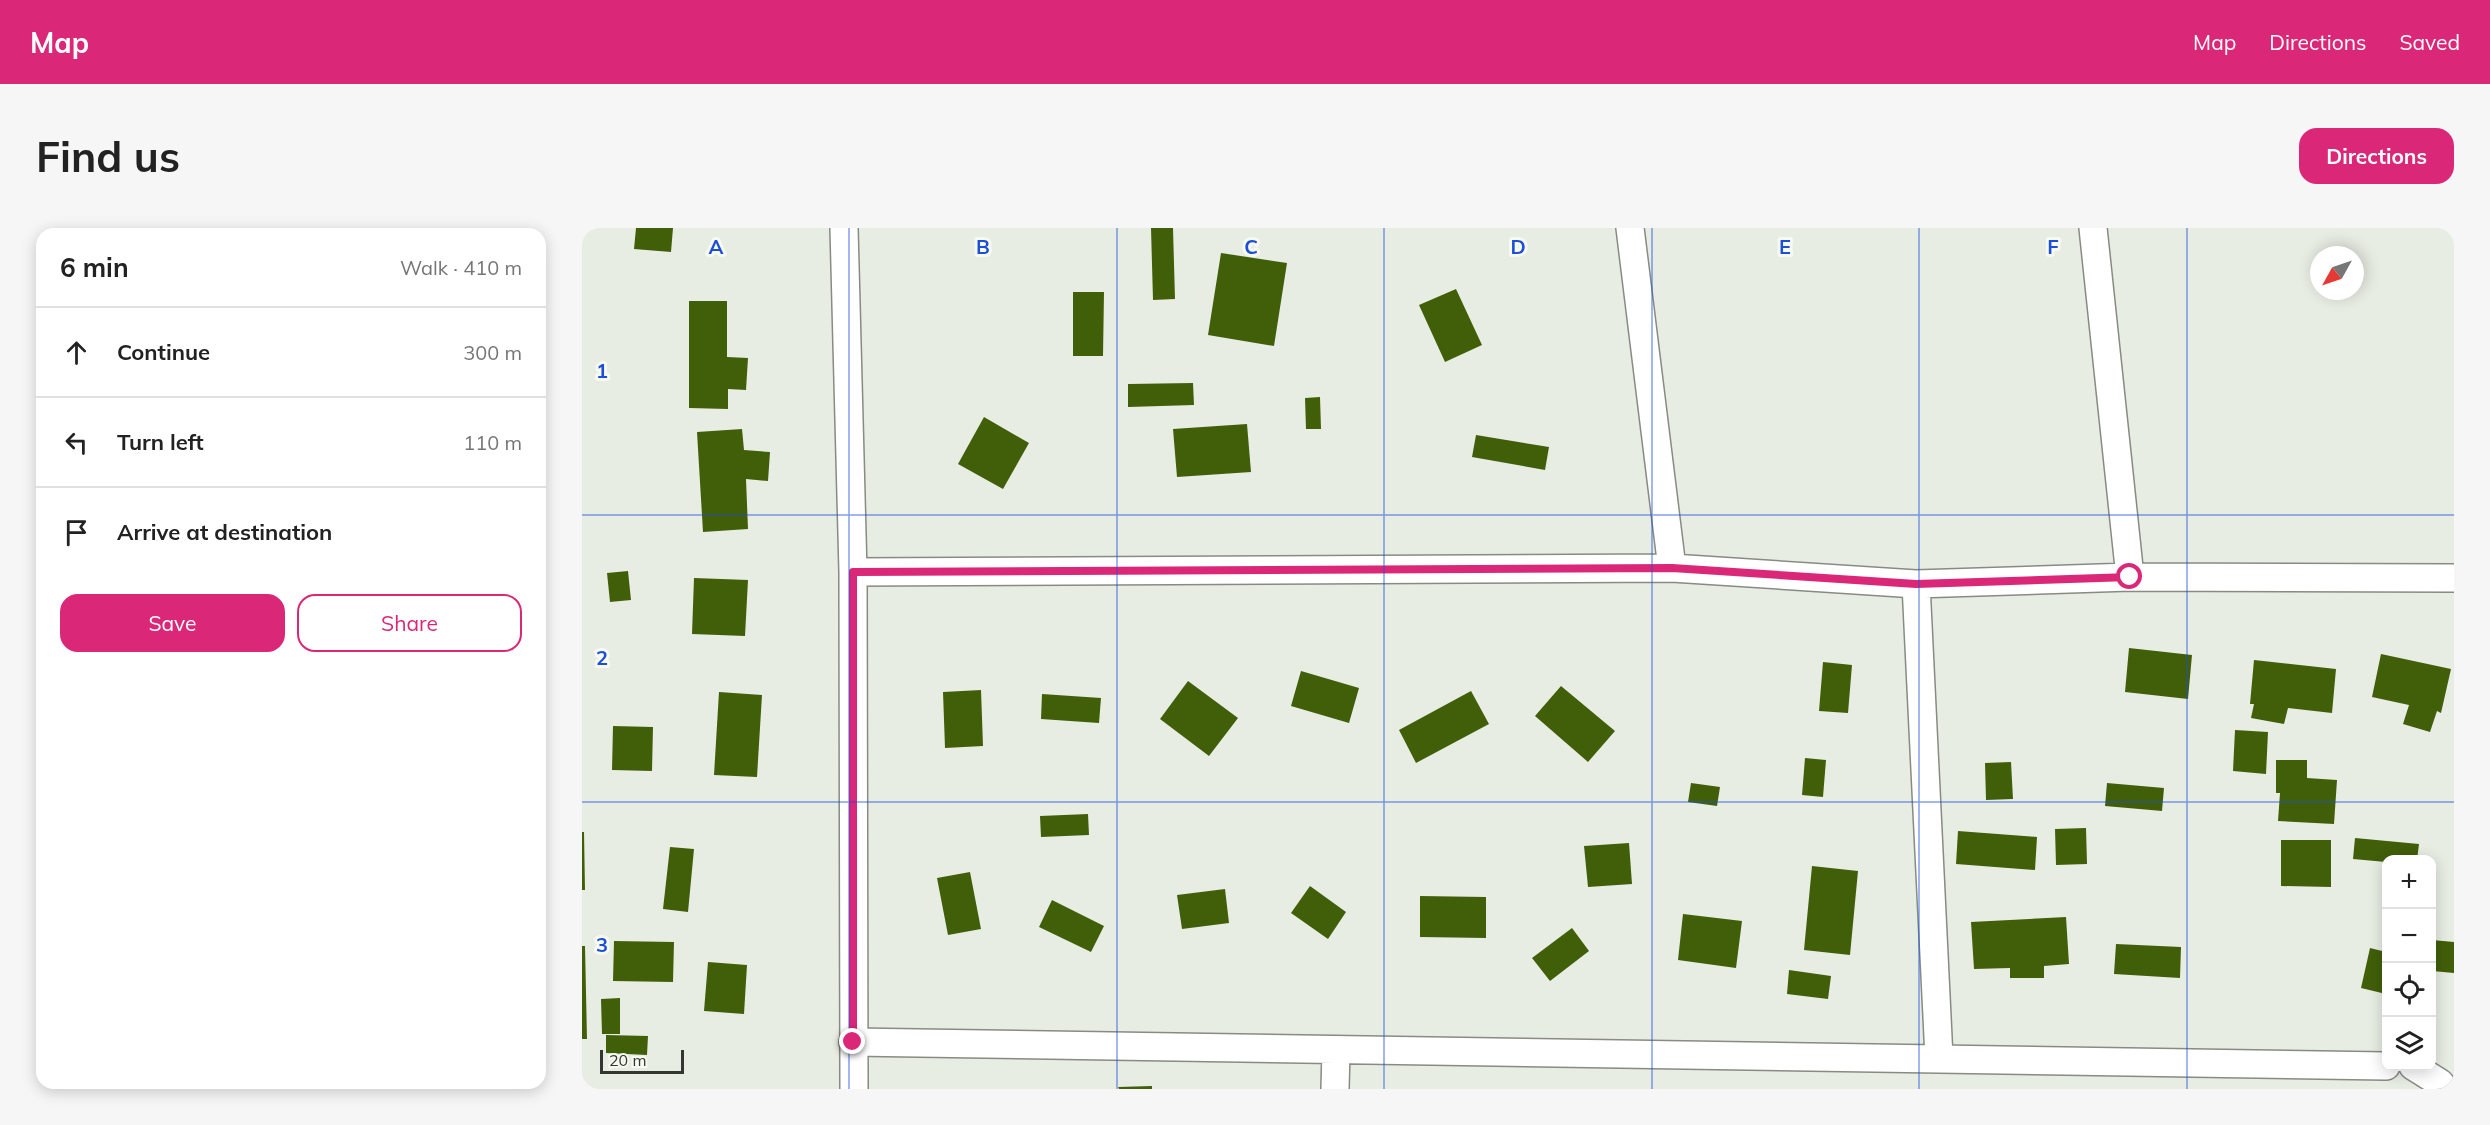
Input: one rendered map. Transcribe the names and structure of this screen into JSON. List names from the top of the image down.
{
  "scale_bar": "20 m",
  "north": "bottom left",
  "page": {
    "header": "Map",
    "nav": ["Map", "Directions", "Saved"],
    "buttons": [
      "Directions",
      ["Save", "Share"]
    ],
    "title": "Find us",
    "heading": ["6 min", "Walk · 410 m"],
    "list": [
      ["Continue", "300 m"],
      ["Turn left", "110 m"],
      "Arrive at destination"
    ],
    "map_buttons": ["+", "−"],
    "scale": "20 m"
  },
  "grid": {
    "columns": [
      "A",
      "B",
      "C",
      "D",
      "E",
      "F"
    ],
    "rows": ["1", "2", "3"]
  }
}
